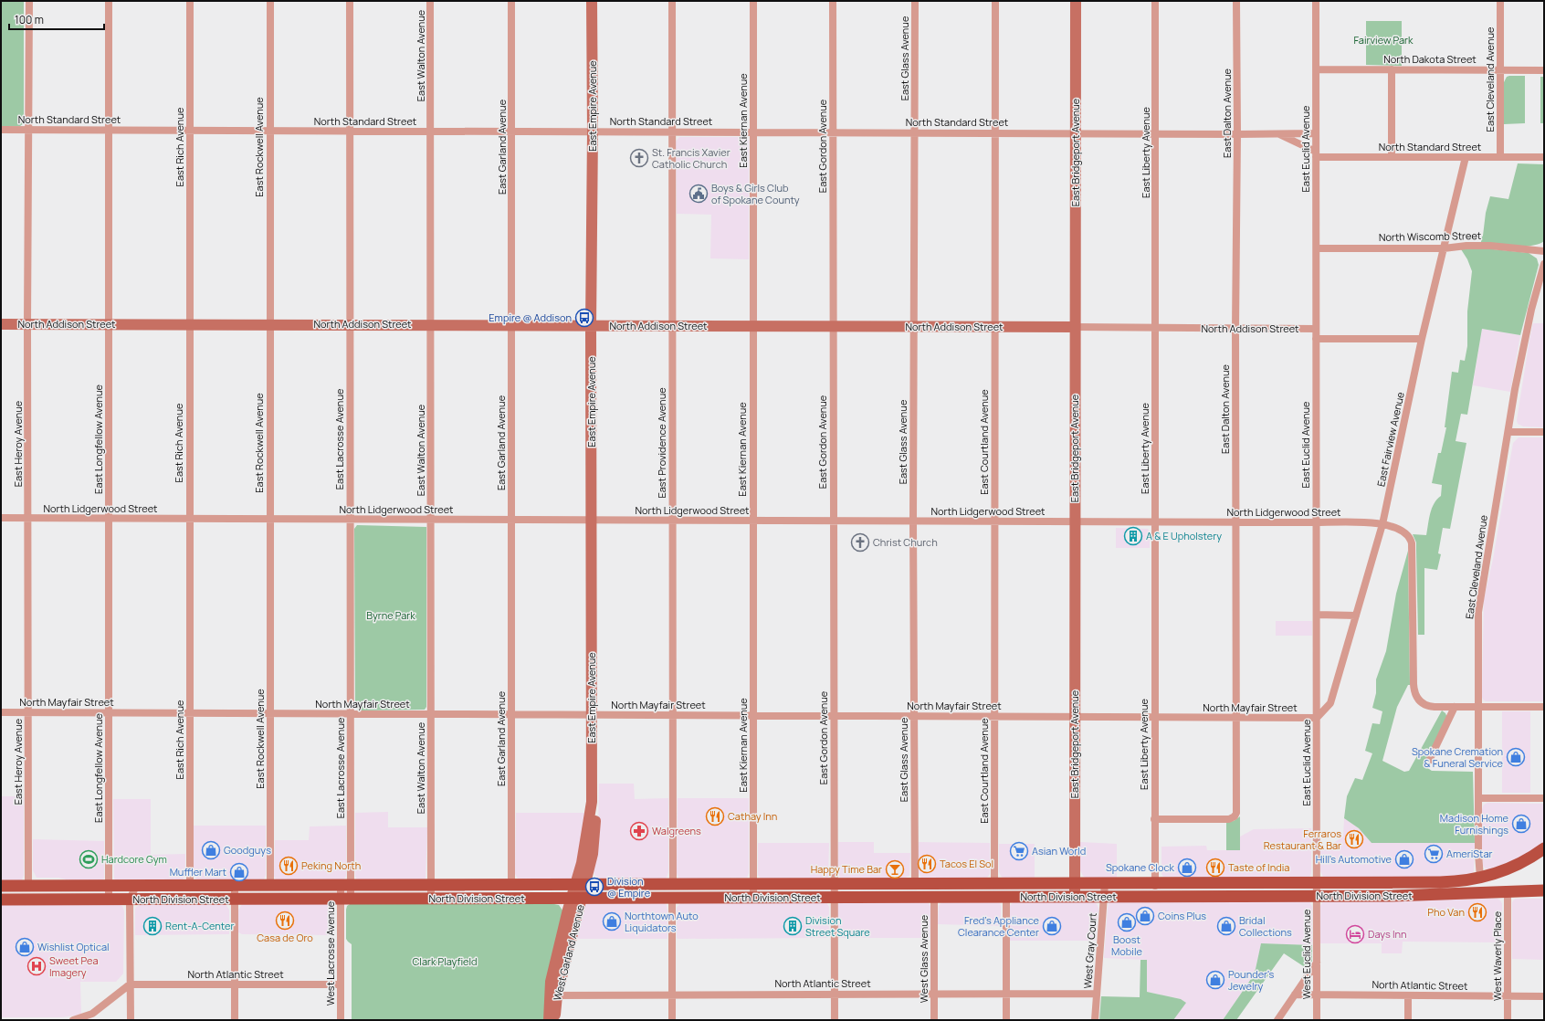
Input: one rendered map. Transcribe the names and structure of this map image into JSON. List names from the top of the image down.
{
  "streets": {
    "main road": ["North Division Street"],
    "street": [
      "East Walton Avenue",
      "East Glass Avenue",
      "North Dakota Street",
      "East Cleveland Avenue",
      "East Empire Avenue",
      "East Dalton Avenue",
      "North Standard Street",
      "East Kiernan Avenue",
      "East Gordon Avenue",
      "East Rich Avenue",
      "East Rockwell Avenue",
      "East Garland Avenue",
      "East Euclid Avenue",
      "East Bridgeport Avenue",
      "East Liberty Avenue",
      "North Wiscomb Street",
      "North Addison Street",
      "East Longfellow Avenue",
      "East Lacrosse Avenue",
      "East Fairview Avenue",
      "East Courtland Avenue",
      "East Providence Avenue",
      "East Heroy Avenue",
      "North Lidgerwood Street",
      "North Mayfair Street",
      "West Gray Court",
      "West Garland Avenue",
      "West Lacrosse Avenue",
      "West Euclid Avenue",
      "West Waverly Place",
      "West Glass Avenue",
      "North Atlantic Street"
    ]
  },
  "crossings": [
    ["East Walton Avenue", "North Standard Street"],
    ["East Walton Avenue", "North Addison Street"],
    ["East Walton Avenue", "North Lidgerwood Street"],
    ["East Walton Avenue", "North Mayfair Street"],
    ["East Walton Avenue", "North Division Street"],
    ["East Glass Avenue", "North Standard Street"],
    ["East Glass Avenue", "North Addison Street"],
    ["East Glass Avenue", "North Lidgerwood Street"],
    ["East Glass Avenue", "North Mayfair Street"],
    ["East Glass Avenue", "North Division Street"],
    ["North Dakota Street", "East Cleveland Avenue"],
    ["North Dakota Street", "East Euclid Avenue"],
    ["East Cleveland Avenue", "North Standard Street"],
    ["East Cleveland Avenue", "North Division Street"],
    ["East Empire Avenue", "North Standard Street"],
    ["East Empire Avenue", "North Addison Street"],
    ["East Empire Avenue", "North Lidgerwood Street"],
    ["East Empire Avenue", "North Mayfair Street"],
    ["East Empire Avenue", "North Division Street"],
    ["East Empire Avenue", "West Garland Avenue"],
    ["East Dalton Avenue", "North Standard Street"],
    ["East Dalton Avenue", "East Liberty Avenue"],
    ["East Dalton Avenue", "North Addison Street"],
    ["East Dalton Avenue", "North Lidgerwood Street"],
    ["East Dalton Avenue", "North Mayfair Street"],
    ["North Standard Street", "East Kiernan Avenue"],
    ["North Standard Street", "East Gordon Avenue"],
    ["North Standard Street", "East Rich Avenue"],
    ["North Standard Street", "East Rockwell Avenue"],
    ["North Standard Street", "East Garland Avenue"],
    ["North Standard Street", "East Euclid Avenue"],
    ["North Standard Street", "East Bridgeport Avenue"],
    ["North Standard Street", "East Liberty Avenue"],
    ["North Standard Street", "East Longfellow Avenue"],
    ["North Standard Street", "East Lacrosse Avenue"],
    ["North Standard Street", "East Fairview Avenue"],
    ["North Standard Street", "East Courtland Avenue"],
    ["North Standard Street", "East Providence Avenue"],
    ["North Standard Street", "East Heroy Avenue"],
    ["East Kiernan Avenue", "North Addison Street"],
    ["East Kiernan Avenue", "North Lidgerwood Street"],
    ["East Kiernan Avenue", "North Mayfair Street"],
    ["East Kiernan Avenue", "North Division Street"],
    ["East Gordon Avenue", "North Addison Street"],
    ["East Gordon Avenue", "North Lidgerwood Street"],
    ["East Gordon Avenue", "North Mayfair Street"],
    ["East Gordon Avenue", "North Division Street"],
    ["East Gordon Avenue", "North Atlantic Street"],
    ["East Rich Avenue", "North Addison Street"],
    ["East Rich Avenue", "North Lidgerwood Street"],
    ["East Rich Avenue", "North Mayfair Street"],
    ["East Rich Avenue", "North Division Street"],
    ["East Rockwell Avenue", "North Addison Street"],
    ["East Rockwell Avenue", "North Lidgerwood Street"],
    ["East Rockwell Avenue", "North Mayfair Street"],
    ["East Rockwell Avenue", "North Division Street"],
    ["East Garland Avenue", "North Addison Street"],
    ["East Garland Avenue", "North Lidgerwood Street"],
    ["East Garland Avenue", "North Mayfair Street"],
    ["East Garland Avenue", "North Division Street"],
    ["East Euclid Avenue", "North Wiscomb Street"],
    ["East Euclid Avenue", "North Addison Street"],
    ["East Euclid Avenue", "East Fairview Avenue"],
    ["East Euclid Avenue", "North Lidgerwood Street"],
    ["East Euclid Avenue", "North Mayfair Street"],
    ["East Euclid Avenue", "North Division Street"],
    ["East Euclid Avenue", "West Euclid Avenue"],
    ["East Bridgeport Avenue", "North Addison Street"],
    ["East Bridgeport Avenue", "North Lidgerwood Street"],
    ["East Bridgeport Avenue", "North Mayfair Street"],
    ["East Bridgeport Avenue", "North Division Street"],
    ["East Liberty Avenue", "North Addison Street"],
    ["East Liberty Avenue", "North Lidgerwood Street"],
    ["East Liberty Avenue", "North Mayfair Street"],
    ["East Liberty Avenue", "North Division Street"],
    ["North Wiscomb Street", "East Fairview Avenue"],
    ["North Addison Street", "East Longfellow Avenue"],
    ["North Addison Street", "East Lacrosse Avenue"],
    ["North Addison Street", "East Courtland Avenue"],
    ["North Addison Street", "East Providence Avenue"],
    ["North Addison Street", "East Heroy Avenue"],
    ["East Longfellow Avenue", "North Lidgerwood Street"],
    ["East Longfellow Avenue", "North Mayfair Street"],
    ["East Longfellow Avenue", "North Division Street"],
    ["East Lacrosse Avenue", "North Lidgerwood Street"],
    ["East Lacrosse Avenue", "North Mayfair Street"],
    ["East Lacrosse Avenue", "North Division Street"],
    ["East Lacrosse Avenue", "West Lacrosse Avenue"],
    ["East Fairview Avenue", "North Lidgerwood Street"],
    ["East Fairview Avenue", "North Mayfair Street"],
    ["East Courtland Avenue", "North Lidgerwood Street"],
    ["East Courtland Avenue", "North Mayfair Street"],
    ["East Courtland Avenue", "North Division Street"],
    ["East Providence Avenue", "North Lidgerwood Street"],
    ["East Providence Avenue", "North Mayfair Street"],
    ["East Providence Avenue", "North Division Street"],
    ["East Heroy Avenue", "North Lidgerwood Street"],
    ["East Heroy Avenue", "North Mayfair Street"],
    ["East Heroy Avenue", "North Division Street"],
    ["North Division Street", "West Gray Court"],
    ["North Division Street", "West Garland Avenue"],
    ["North Division Street", "West Lacrosse Avenue"],
    ["North Division Street", "West Euclid Avenue"],
    ["North Division Street", "West Waverly Place"],
    ["North Division Street", "West Glass Avenue"],
    ["West Gray Court", "North Atlantic Street"],
    ["West Garland Avenue", "North Atlantic Street"],
    ["West Lacrosse Avenue", "North Atlantic Street"],
    ["West Euclid Avenue", "North Atlantic Street"],
    ["West Waverly Place", "North Atlantic Street"],
    ["West Glass Avenue", "North Atlantic Street"]
  ],
  "parks": ["Fairview Park", "Byrne Park", "Clark Playfield"],
  "places": {
    "church": ["St. Francis Xavier Catholic Church", "Christ Church"],
    "public building": ["Boys & Girls Club of Spokane County"],
    "bus stop": ["Empire @ Addison", "Division @ Empire"],
    "building": ["A & E Upholstery", "Rent-A-Center", "Division Street Square"],
    "shop": [
      "Spokane Cremation & Funeral Service",
      "Madison Home Furnishings",
      "Goodguys",
      "Hill's Automotive",
      "Spokane Clock",
      "Muffler Mart",
      "Coins Plus",
      "Northtown Auto Liquidators",
      "Boost Mobile",
      "Fred's Appliance Clearance Center",
      "Bridal Collections",
      "Wishlist Optical",
      "Pounder's Jewelry"
    ],
    "restaurant": [
      "Cathay Inn",
      "Ferraros Restaurant & Bar",
      "Tacos El Sol",
      "Peking North",
      "Taste of India",
      "Pho Van",
      "Casa de Oro"
    ],
    "pharmacy": ["Walgreens"],
    "supermarket": ["Asian World", "AmeriStar"],
    "sports": ["Hardcore Gym"],
    "bar": ["Happy Time Bar"],
    "hotel": ["Days Inn"],
    "hospital": ["Sweet Pea Imagery"]
  },
  "scale_bar": "100 m"
}
